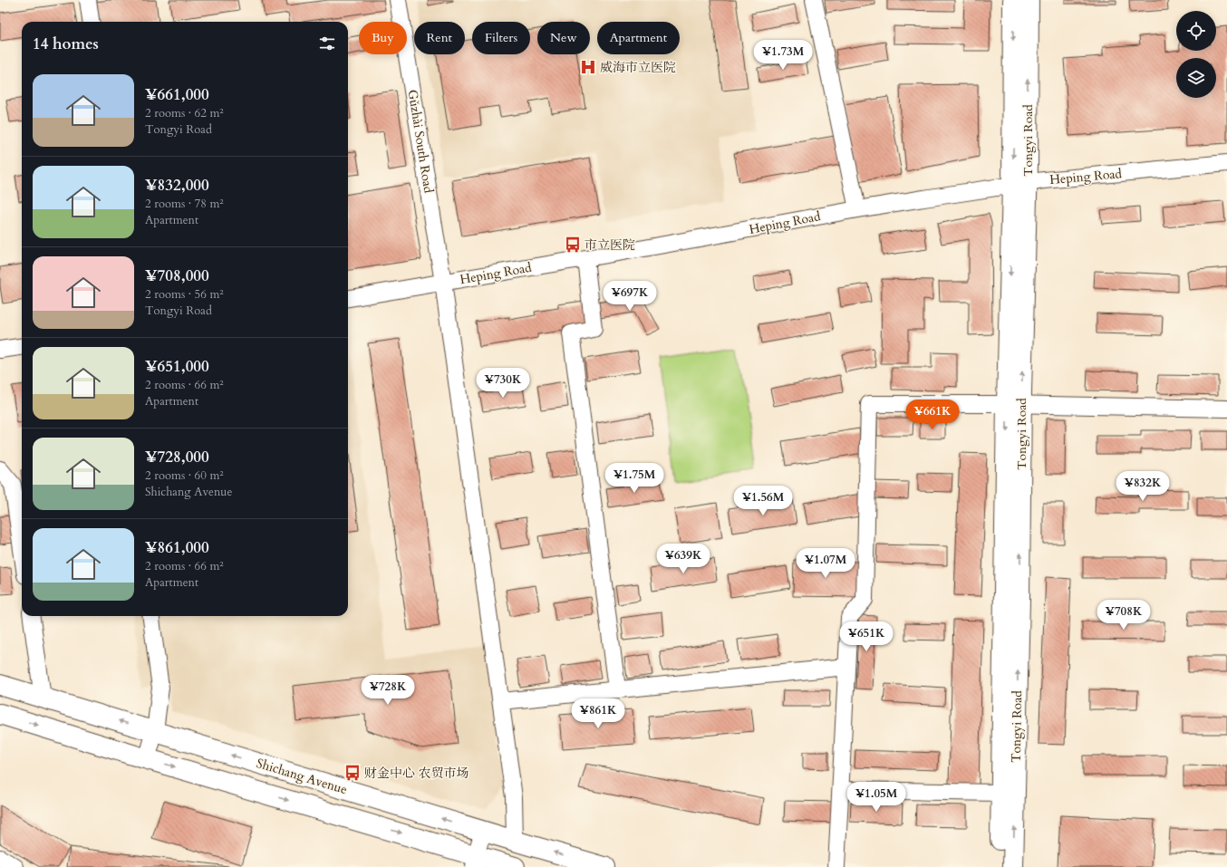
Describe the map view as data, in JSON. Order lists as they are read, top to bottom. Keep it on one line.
{"streets":{"main road":["Tongyi Road","Shichang Avenue"],"street":["Gǔzhài South Road","Heping Road"]},"crossings":[["Tongyi Road","Heping Road"],["Gǔzhài South Road","Heping Road"],["Gǔzhài South Road","Shichang Avenue"]],"places":{"hospital":["威海市立医院"],"bus stop":["市立医院","财金中心 农贸市场"]},"page":{"chip":["Buy","Rent","Filters","New","Apartment"],"heading":"14 homes","price":["¥1.73M","¥697K","¥730K","¥661K","¥1.75M","¥832K","¥1.56M","¥639K","¥1.07M","¥708K","¥651K","¥728K","¥861K","¥1.05M"],"list":[{"name":"¥661,000","note":"2 rooms · 62 m² · Tongyi Road"},{"name":"¥832,000","note":"2 rooms · 78 m² · Apartment"},{"name":"¥708,000","note":"2 rooms · 56 m² · Tongyi Road"},{"name":"¥651,000","note":"2 rooms · 66 m² · Apartment"},{"name":"¥728,000","note":"2 rooms · 60 m² · Shichang Avenue"},{"name":"¥861,000","note":"2 rooms · 66 m² · Apartment"}]}}
